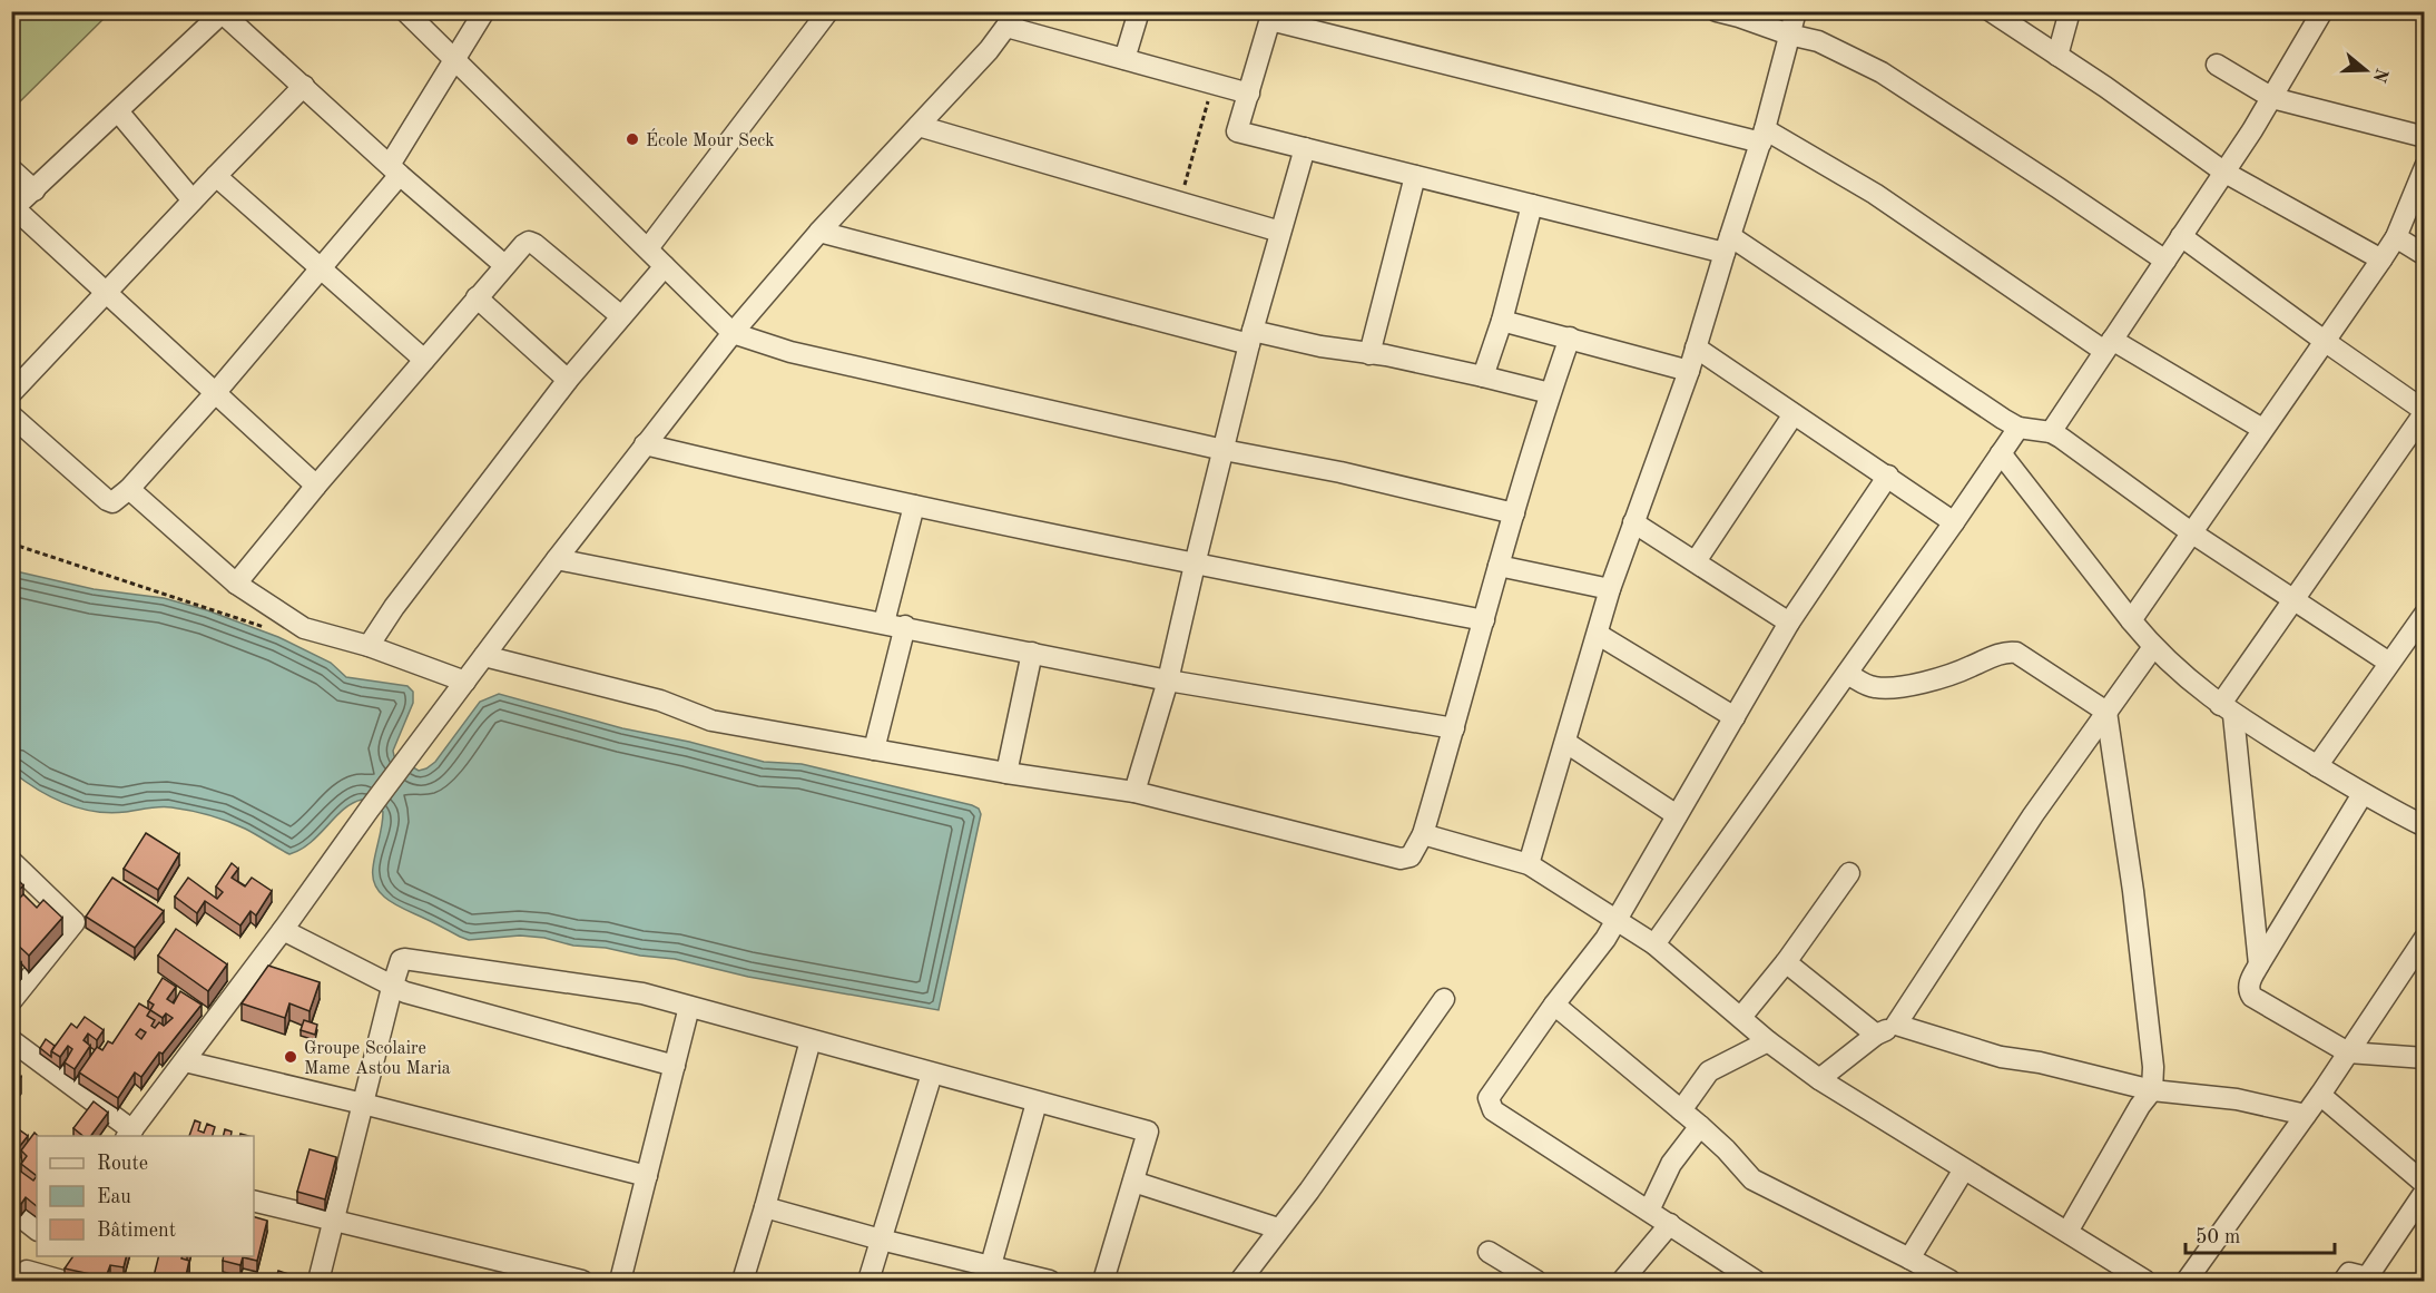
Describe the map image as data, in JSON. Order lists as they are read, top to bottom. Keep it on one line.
{"places":["École Mour Seck","Groupe Scolaire Mame Astou Maria"],"legend":["Route","Eau","Bâtiment"],"scale_bar":"50 m","north":"right"}
